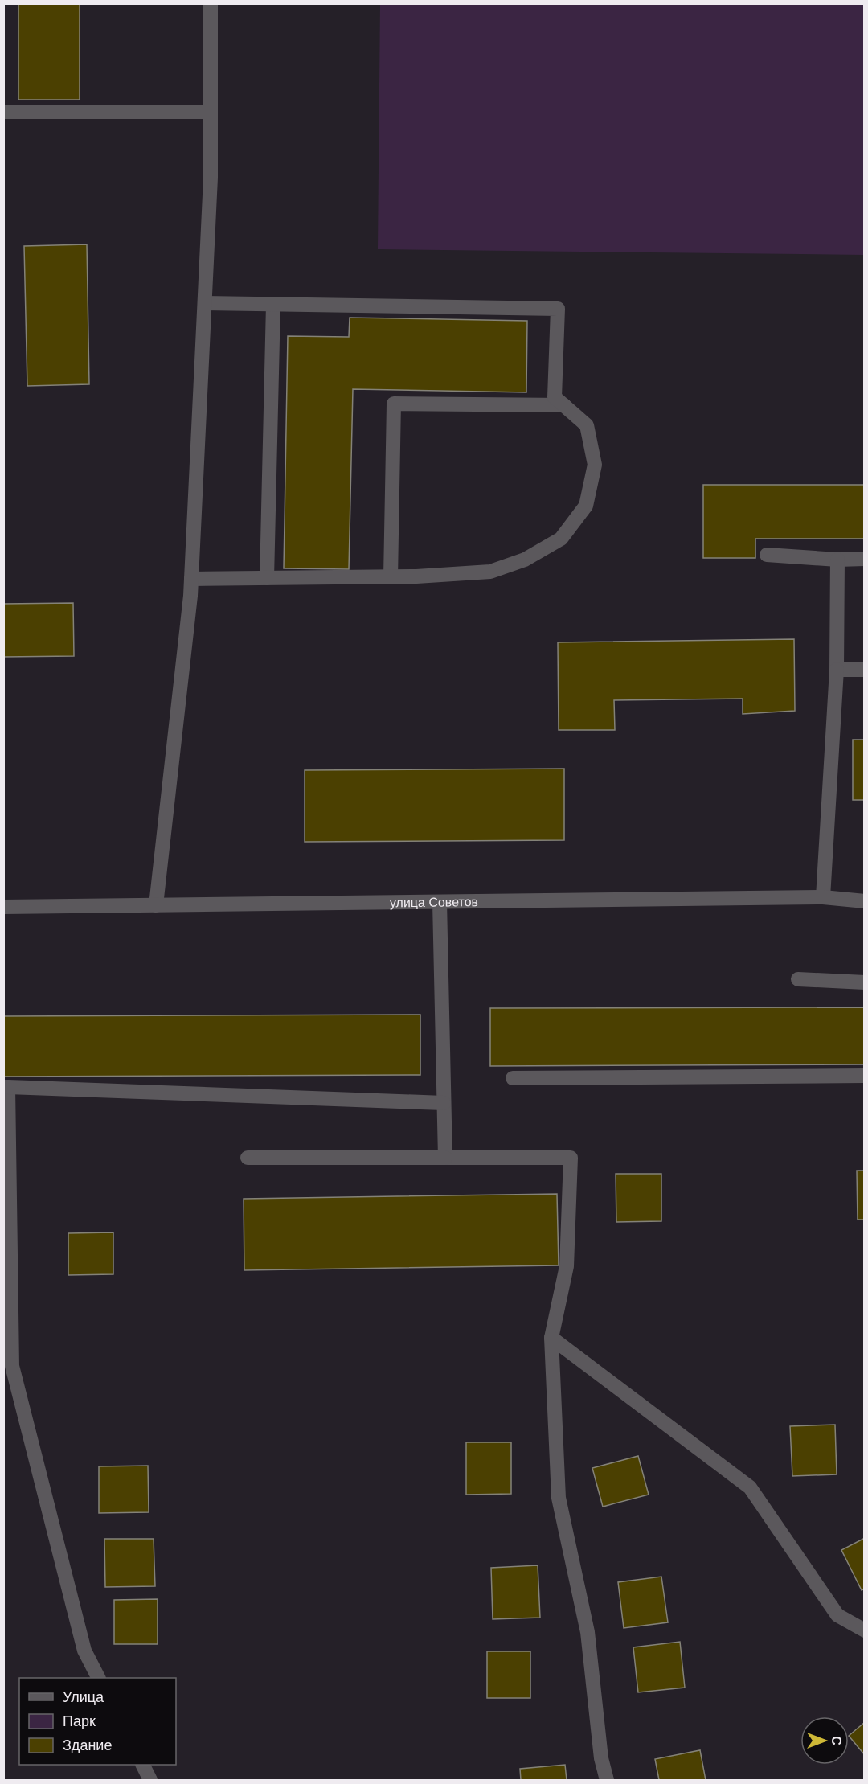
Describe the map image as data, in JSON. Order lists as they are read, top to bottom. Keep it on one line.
{"streets":{"street":["улица Советов"]},"legend":["Улица","Парк","Здание"],"north":"right"}
